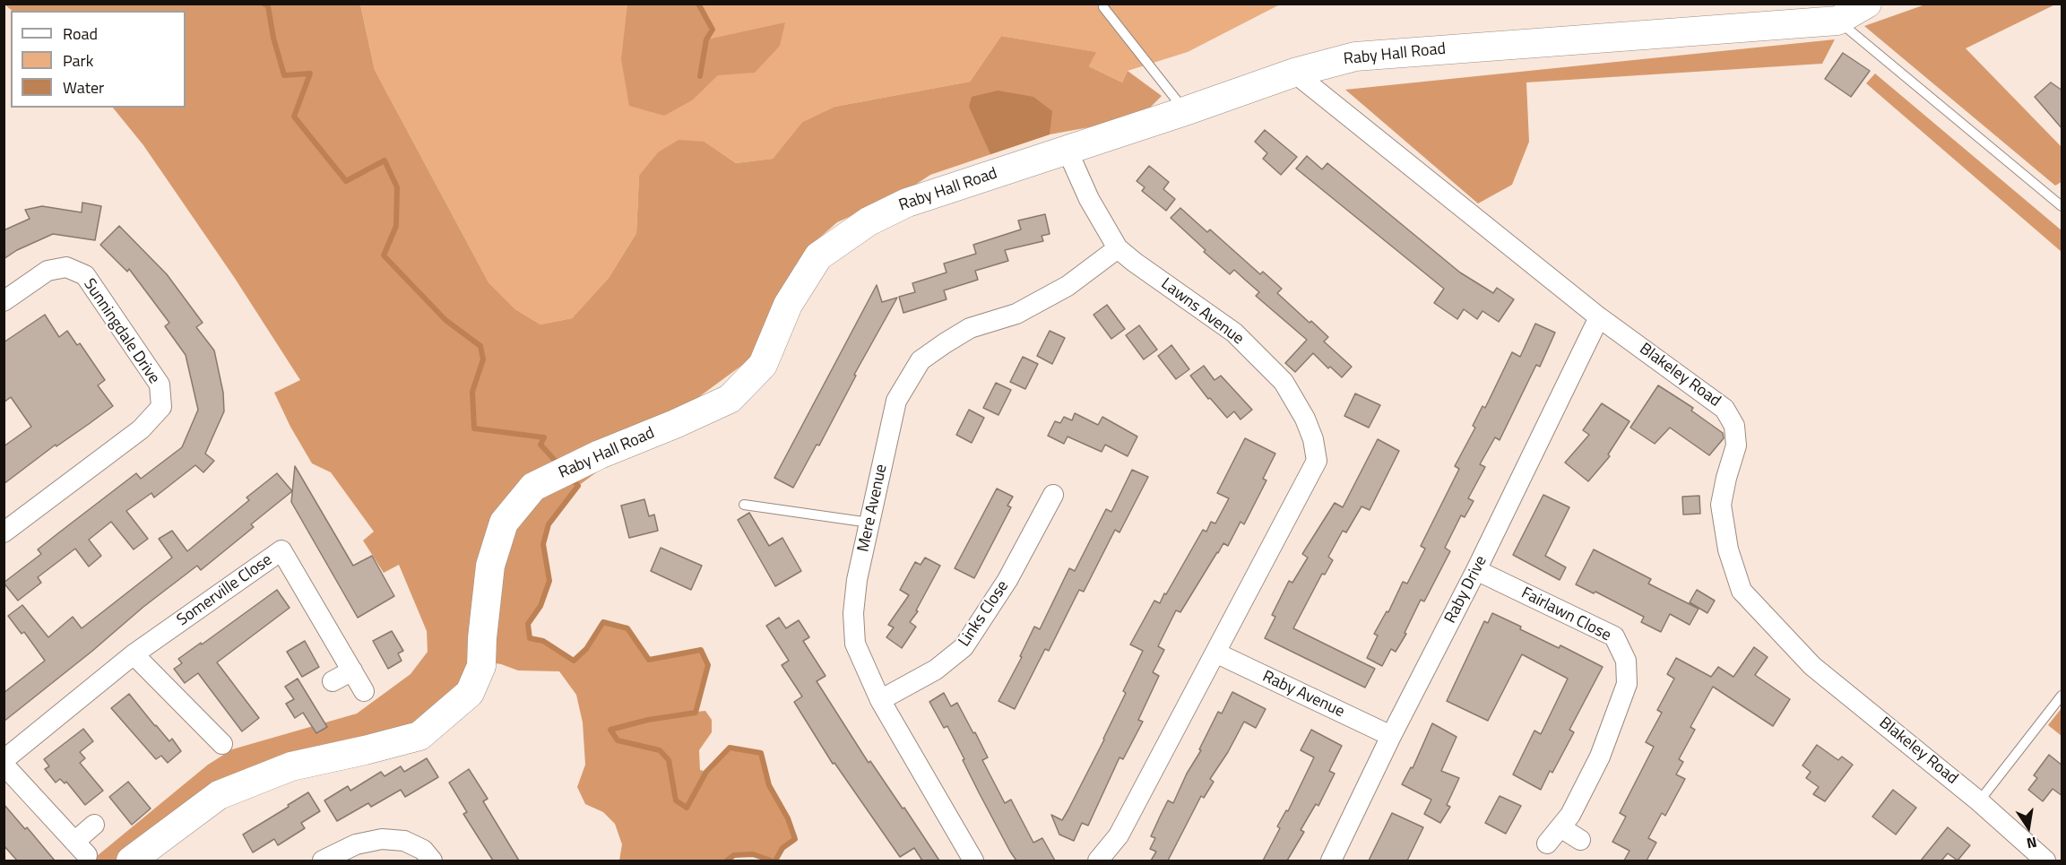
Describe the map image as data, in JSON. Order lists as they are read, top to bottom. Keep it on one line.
{"streets":{"street":["Raby Hall Road","Lawns Avenue","Sunningdale Drive","Blakeley Road","Mere Avenue","Raby Drive","Somerville Close","Links Close","Fairlawn Close","Raby Avenue"]},"crossings":[["Raby Hall Road","Lawns Avenue"],["Raby Hall Road","Blakeley Road"],["Lawns Avenue","Mere Avenue"],["Lawns Avenue","Raby Avenue"],["Blakeley Road","Raby Drive"],["Mere Avenue","Links Close"],["Raby Drive","Fairlawn Close"],["Raby Drive","Raby Avenue"]],"legend":["Road","Park","Water"],"north":"bottom"}
